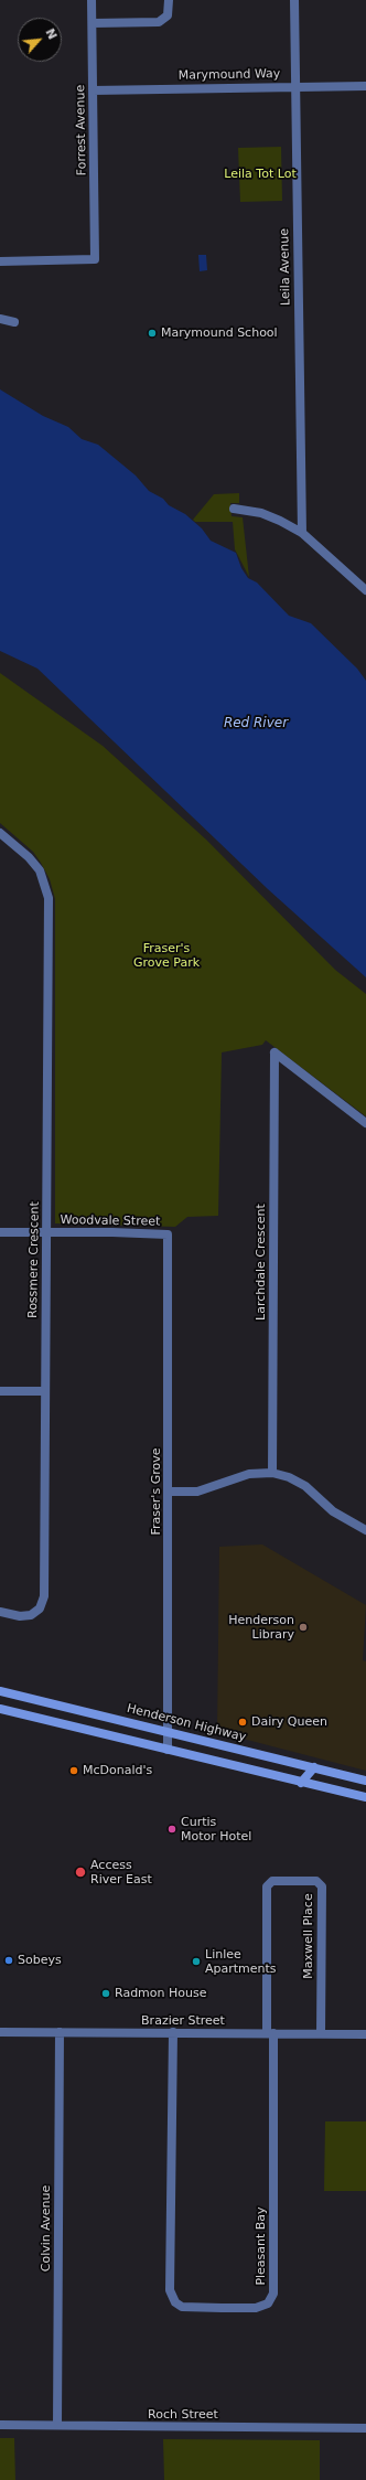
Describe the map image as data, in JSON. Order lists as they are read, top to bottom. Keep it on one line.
{"streets":{"main road":["Henderson Highway"],"street":["Marymound Way","Forrest Avenue","Leila Avenue","Woodvale Street","Rossmere Crescent","Larchdale Crescent","Fraser's Grove","Maxwell Place","Brazier Street","Colvin Avenue","Pleasant Bay","Roch Street"]},"crossings":[["Marymound Way","Forrest Avenue"],["Marymound Way","Leila Avenue"],["Woodvale Street","Rossmere Crescent"],["Woodvale Street","Fraser's Grove"],["Fraser's Grove","Henderson Highway"],["Maxwell Place","Brazier Street"],["Maxwell Place","Pleasant Bay"],["Brazier Street","Colvin Avenue"],["Brazier Street","Pleasant Bay"],["Colvin Avenue","Roch Street"]],"water":["Red River"],"parks":["Leila Tot Lot","Fraser's Grove Park"],"places":["Marymound School","Henderson Library","Dairy Queen","McDonald's","Curtis Motor Hotel","Access River East","Sobeys","Linlee Apartments","Radmon House"],"north":"top right"}
